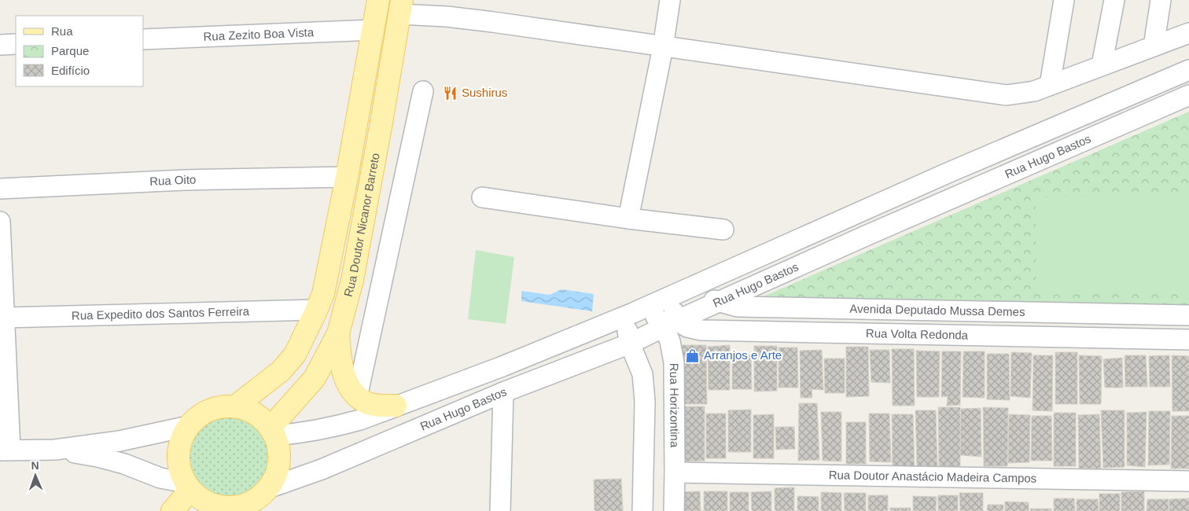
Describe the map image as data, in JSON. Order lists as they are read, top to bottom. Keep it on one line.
{"streets":{"main road":["Rua Doutor Nicanor Barreto"],"street":["Rua Zezito Boa Vista","Rua Hugo Bastos","Rua Oito","Avenida Deputado Mussa Demes","Rua Expedito dos Santos Ferreira","Rua Volta Redonda","Rua Horizontina","Rua Doutor Anastácio Madeira Campos"]},"crossings":[["Rua Zezito Boa Vista","Rua Doutor Nicanor Barreto"],["Rua Hugo Bastos","Rua Doutor Nicanor Barreto"],["Rua Hugo Bastos","Avenida Deputado Mussa Demes"],["Rua Hugo Bastos","Rua Volta Redonda"],["Rua Hugo Bastos","Rua Horizontina"],["Rua Oito","Rua Doutor Nicanor Barreto"],["Rua Doutor Nicanor Barreto","Rua Expedito dos Santos Ferreira"],["Rua Volta Redonda","Rua Horizontina"],["Rua Horizontina","Rua Doutor Anastácio Madeira Campos"]],"places":{"restaurant":["Sushirus"],"shop":["Arranjos e Arte"]},"legend":["Rua","Parque","Edifício"],"north":"top"}
